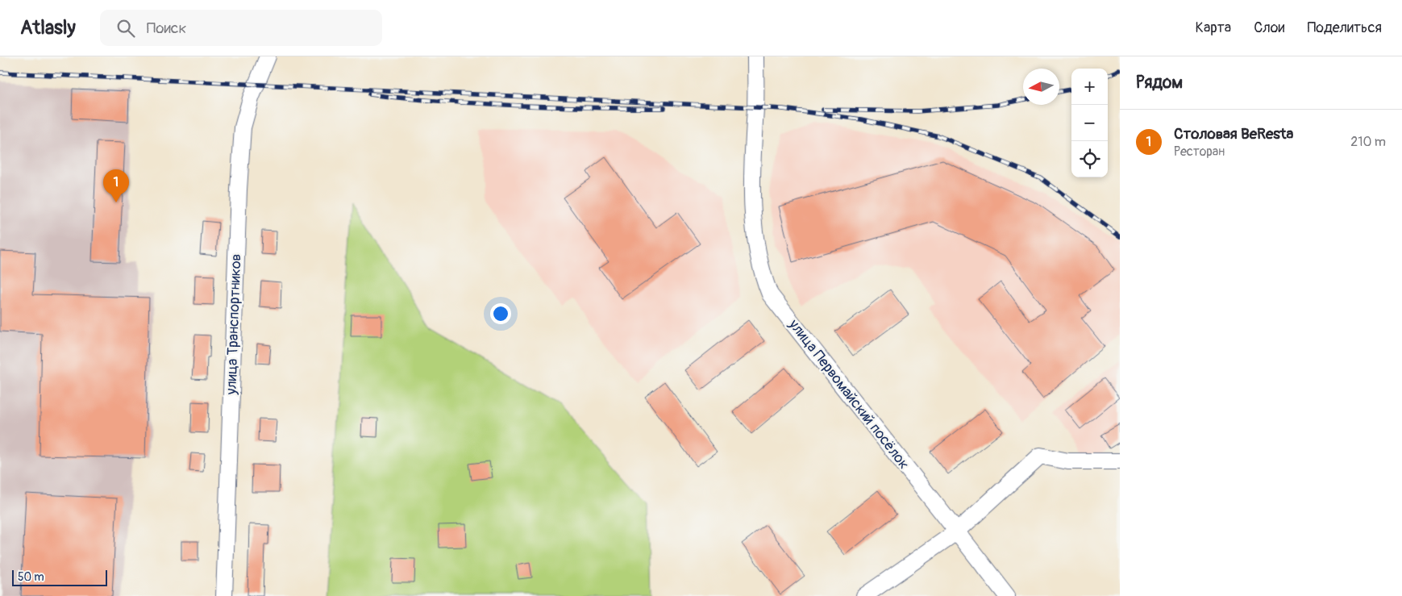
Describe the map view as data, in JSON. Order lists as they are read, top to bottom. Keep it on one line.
{"streets":{"street":["улица Транспортников","улица Первомайский посёлок"]},"scale_bar":"50 m","north":"left","page":{"header":"Atlasly","search":"Поиск","nav":["Карта","Слои","Поделиться"],"heading":"Рядом","map_buttons":["+","−"],"list":[{"mark":"1","name":"Столовая BeResta","note":"Ресторан","value":"210 m"}],"pins":"1","scale":"50 m"}}
